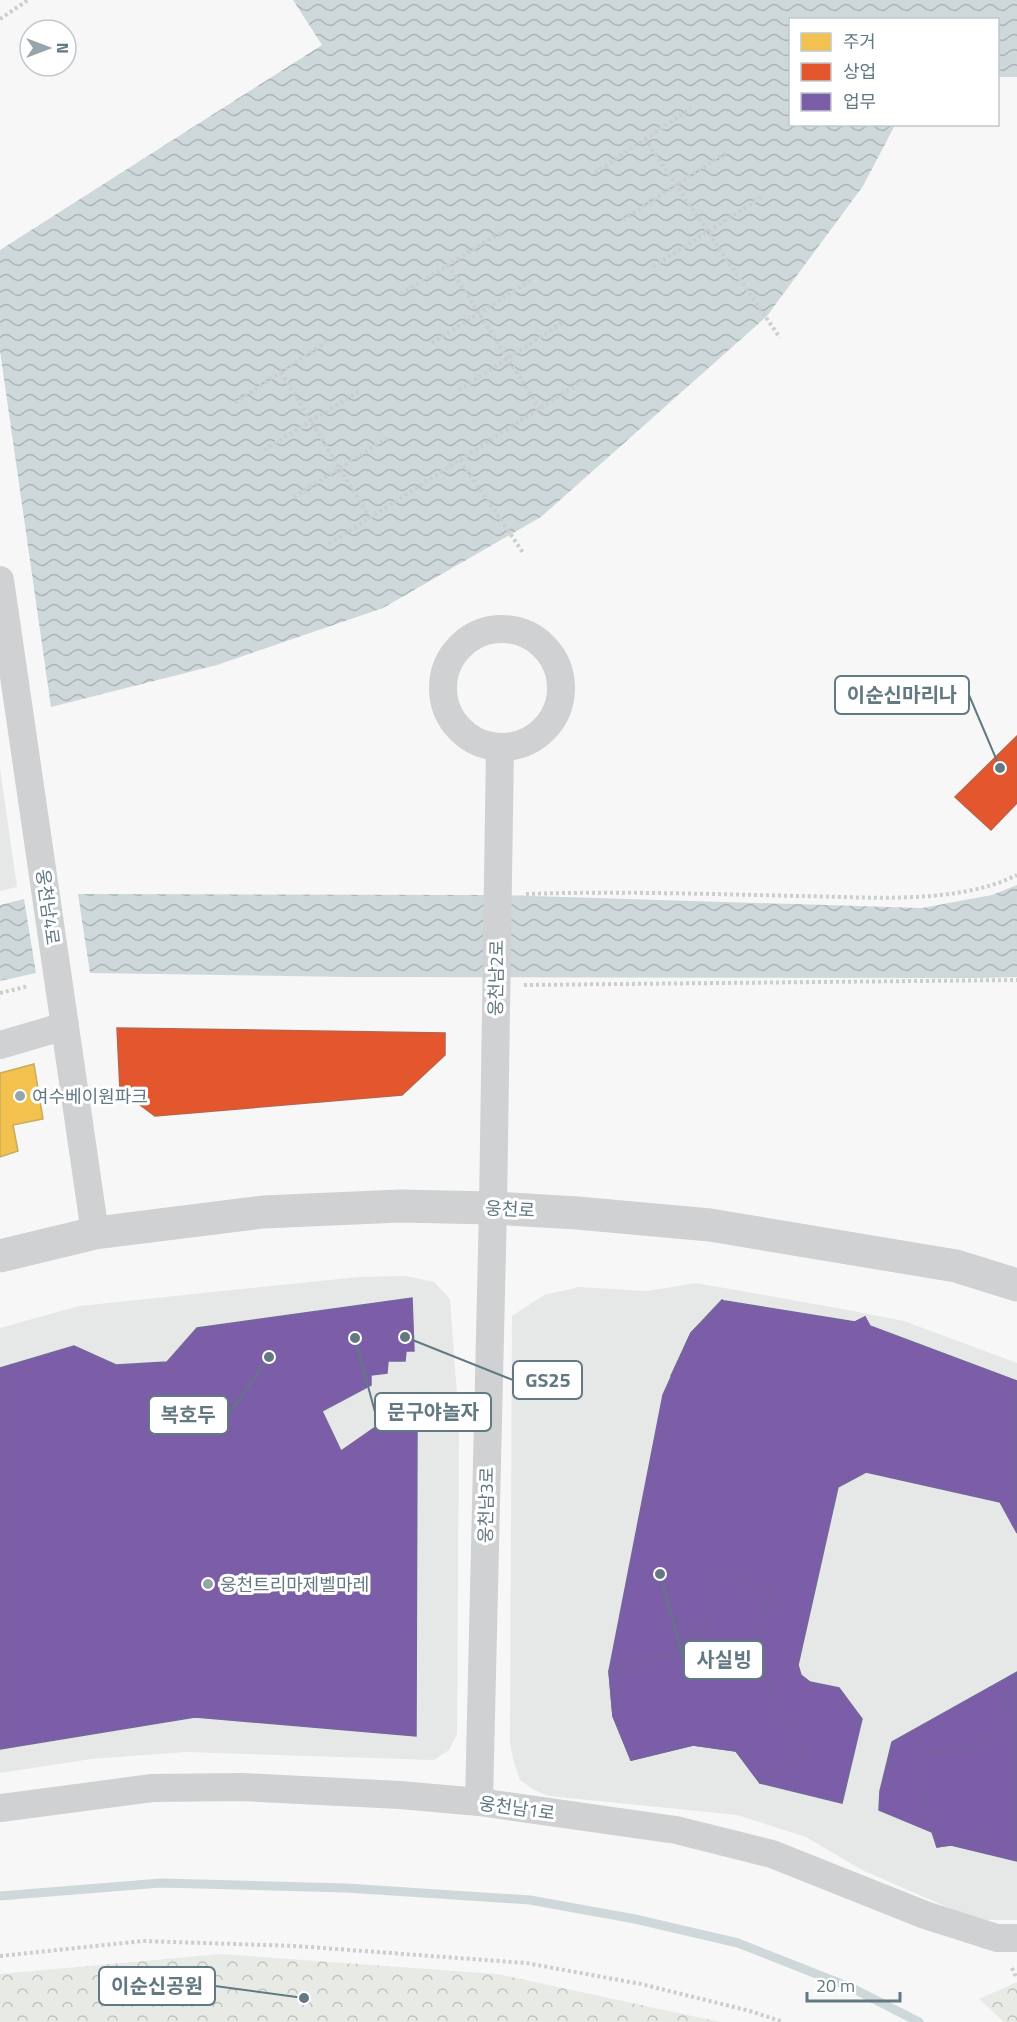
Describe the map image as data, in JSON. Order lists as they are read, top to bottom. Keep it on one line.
{"streets":{"street":["웅천남4로","웅천남2로","웅천로","웅천남3로","웅천남1로"]},"crossings":[["웅천남4로","웅천로"],["웅천남2로","웅천로"],["웅천남2로","웅천남3로"],["웅천로","웅천남3로"],["웅천남3로","웅천남1로"]],"places":["이순신마리나","여수베이원파크","GS25","문구야놀자","복호두","사실빙","웅천트리마제벨마레","이순신공원"],"legend":["주거","상업","업무"],"scale_bar":"20 m","north":"right"}
